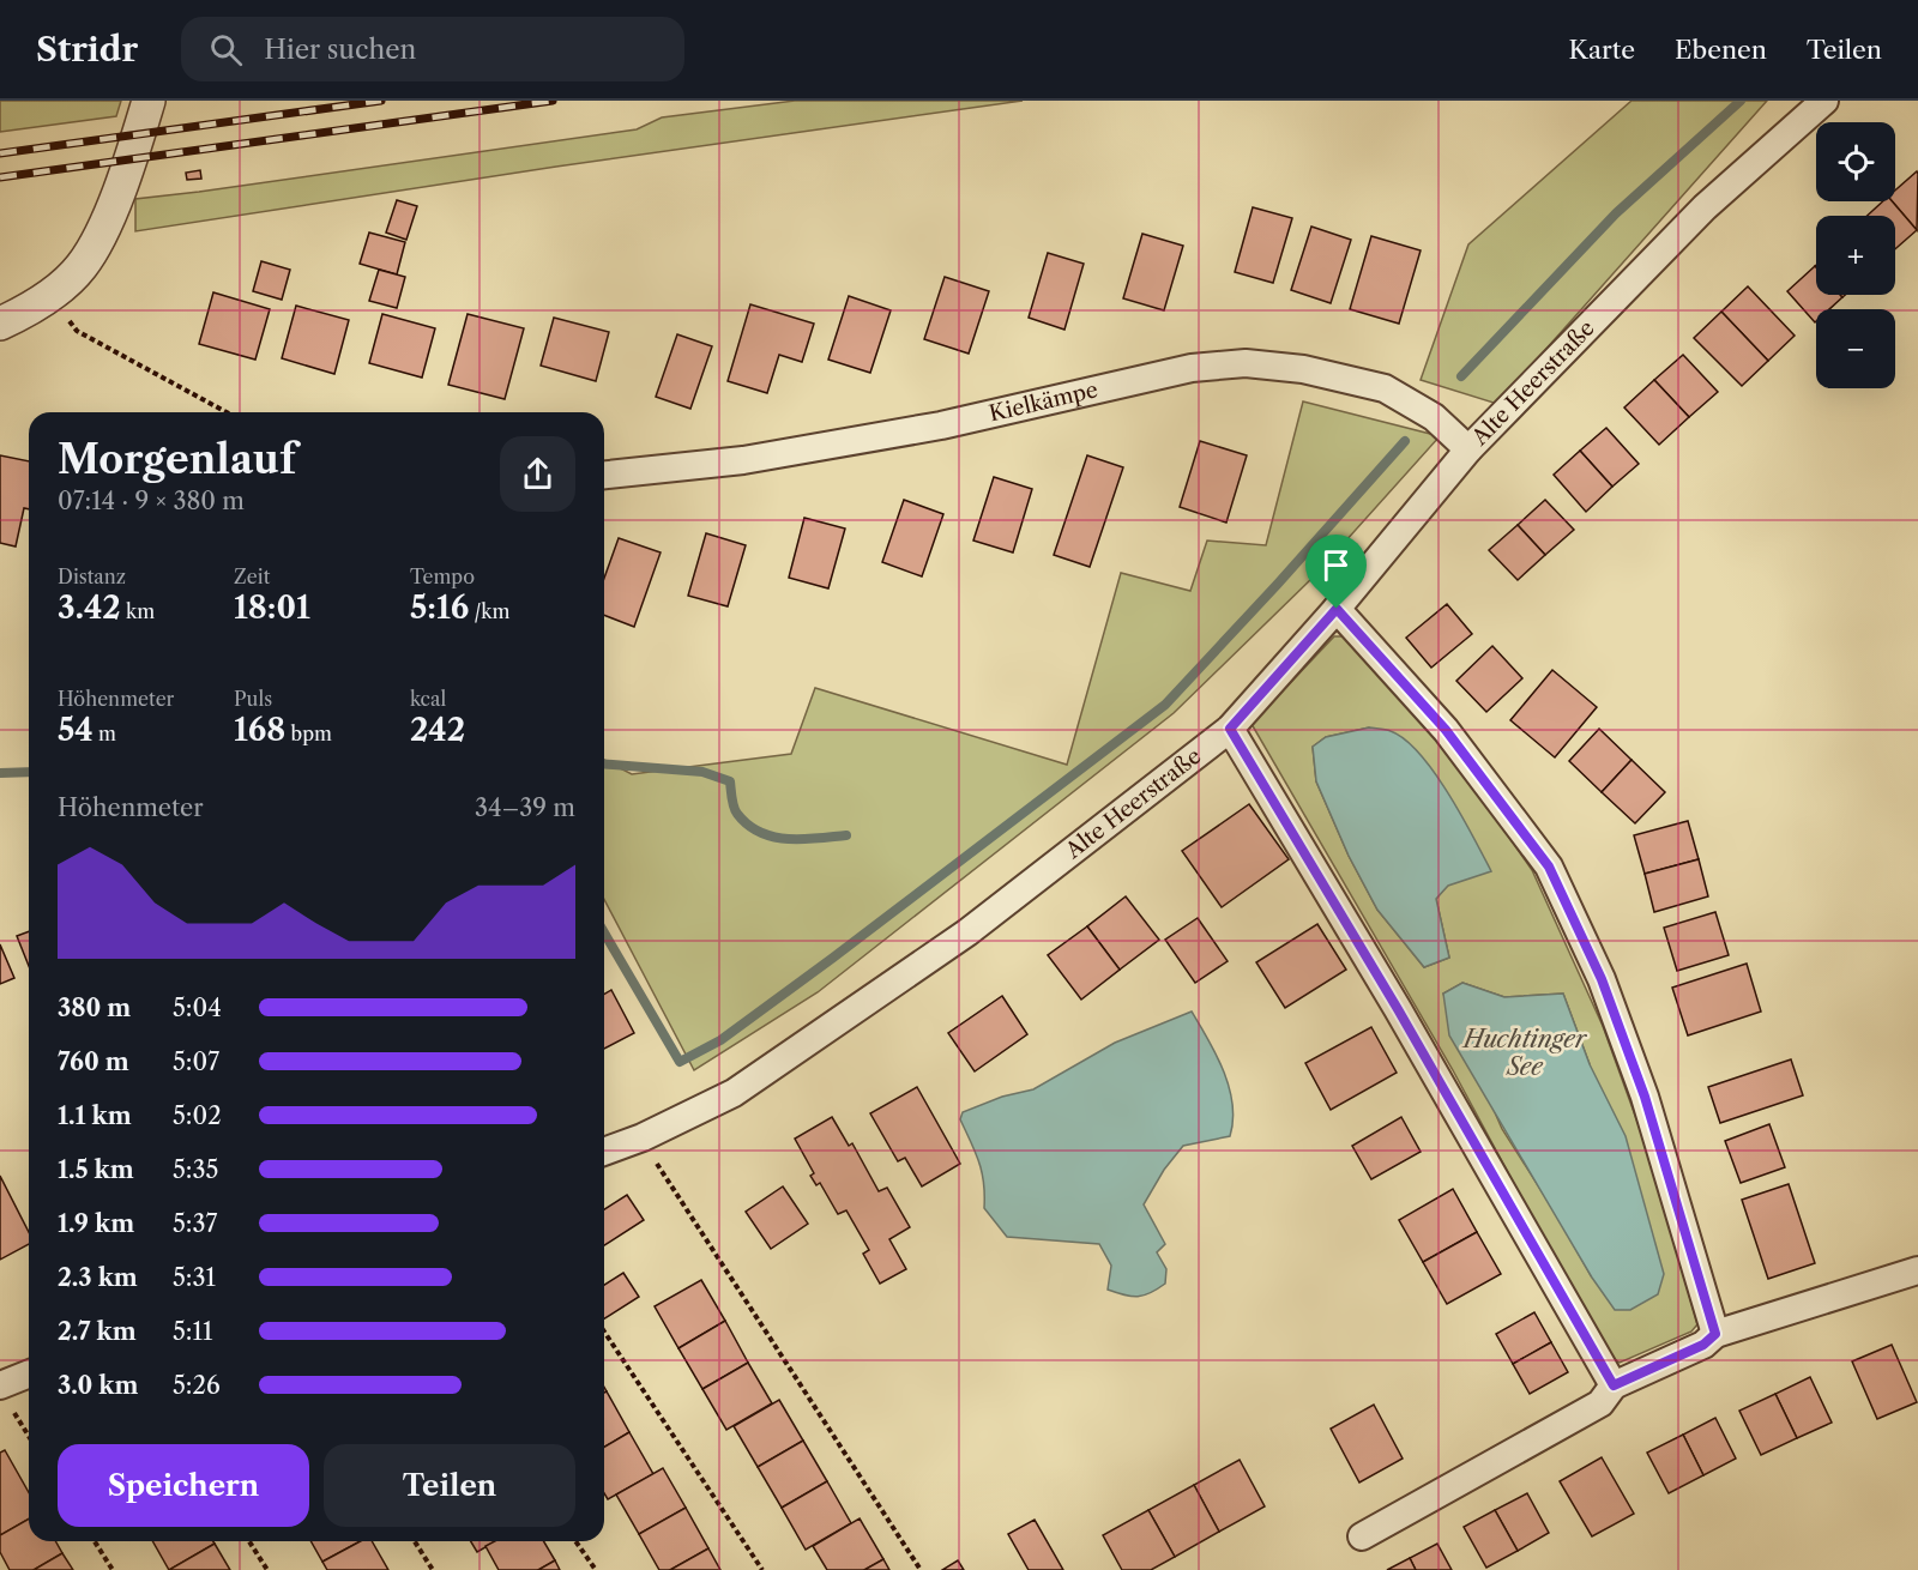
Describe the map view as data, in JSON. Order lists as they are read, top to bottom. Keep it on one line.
{"streets":{"street":["Alte Heerstraße","Kielkämpe"]},"crossings":[["Alte Heerstraße","Kielkämpe"]],"water":["Huchtinger See"],"page":{"header":"Stridr","search":"Hier suchen","nav":["Karte","Ebenen","Teilen"],"map_buttons":["+","−"],"heading":["Morgenlauf","07:14 · 9 × 380 m"],"stats":[["Distanz","3.42 km"],["Zeit","18:01"],["Tempo","5:16 /km"],["Höhenmeter","54 m"],["Puls","168 bpm"],["kcal","242"]],"chart":["Höhenmeter","34–39 m"],"list":[{"name":"380 m","note":"5:04"},{"name":"760 m","note":"5:07"},{"name":"1.1 km","note":"5:02"},{"name":"1.5 km","note":"5:35"},{"name":"1.9 km","note":"5:37"},{"name":"2.3 km","note":"5:31"},{"name":"2.7 km","note":"5:11"},{"name":"3.0 km","note":"5:26"}],"buttons":["Speichern","Teilen"]}}
